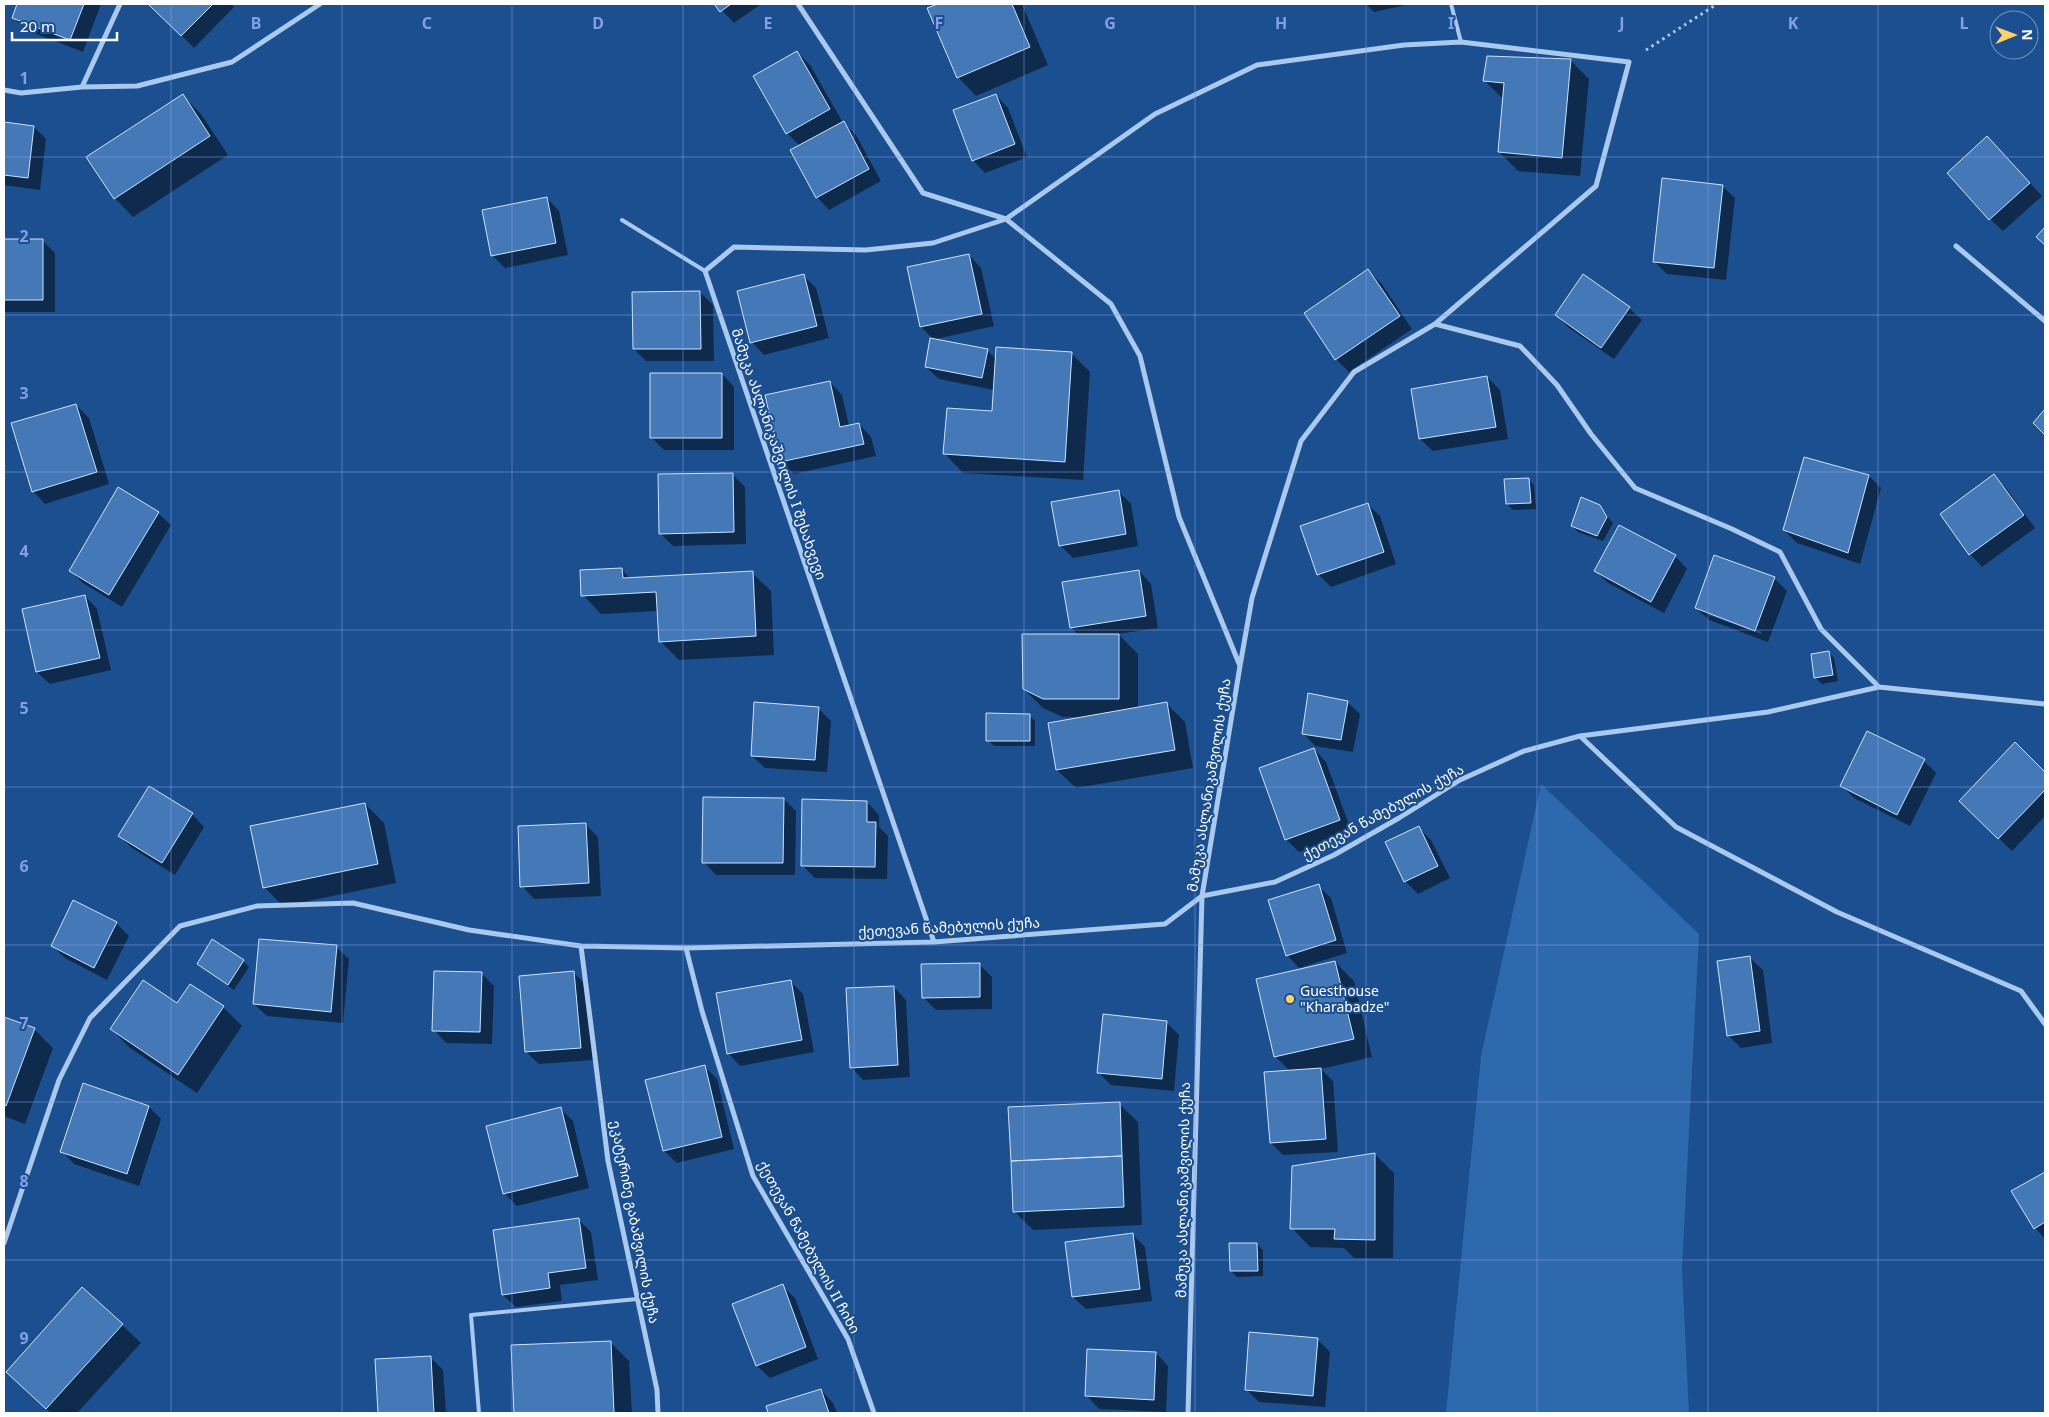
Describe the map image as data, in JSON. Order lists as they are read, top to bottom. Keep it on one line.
{"streets":{"street":["მამუკა ასლანიკაშვილის I შესახვევი","მამუკა ასლანიკაშვილის ქუჩა","ქეთევან წამებულის ქუჩა","ეკატერინე გაბაშვილის ქუჩა","ქეთევან წამებულის II ჩიხი"]},"crossings":[["მამუკა ასლანიკაშვილის I შესახვევი","ქეთევან წამებულის ქუჩა"],["მამუკა ასლანიკაშვილის ქუჩა","ქეთევან წამებულის ქუჩა"],["ქეთევან წამებულის ქუჩა","ეკატერინე გაბაშვილის ქუჩა"],["ქეთევან წამებულის ქუჩა","ქეთევან წამებულის II ჩიხი"]],"places":["Guesthouse \"Kharabadze\""],"scale_bar":"20 m","north":"right","grid":{"columns":["B","C","D","E","F","G","H","I","J","K","L"],"rows":["1","2","3","4","5","6","7","8","9"]}}
